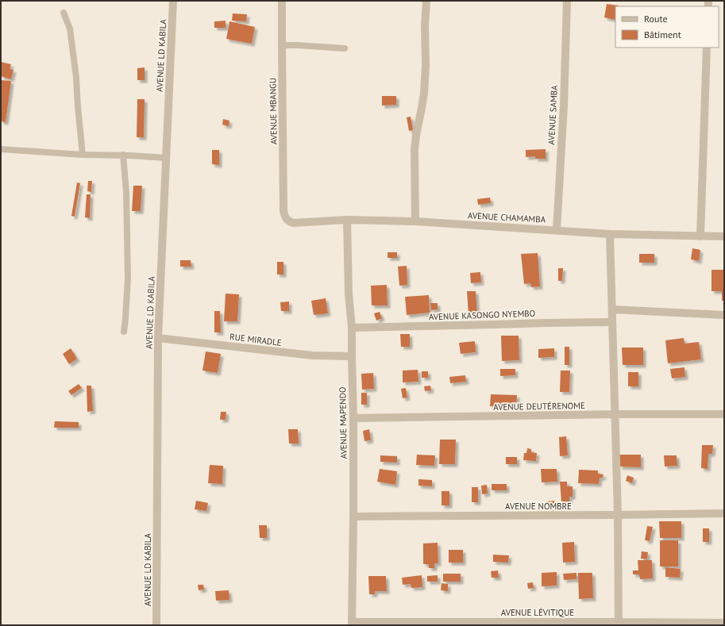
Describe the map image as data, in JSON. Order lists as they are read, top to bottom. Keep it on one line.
{"streets":{"street":["AVENUE LD KABILA","AVENUE MBANGU","AVENUE SAMBA","AVENUE CHAMAMBA","AVENUE KASONGO NYEMBO","RUE MIRADLE","AVENUE DEUTÉRENOME","AVENUE MAPENDO","AVENUE NOMBRE","AVENUE LÉVITIQUE"]},"crossings":[["AVENUE LD KABILA","RUE MIRADLE"],["AVENUE MBANGU","AVENUE CHAMAMBA"],["AVENUE SAMBA","AVENUE CHAMAMBA"],["AVENUE CHAMAMBA","AVENUE MAPENDO"],["AVENUE KASONGO NYEMBO","AVENUE MAPENDO"],["RUE MIRADLE","AVENUE MAPENDO"],["AVENUE DEUTÉRENOME","AVENUE MAPENDO"],["AVENUE MAPENDO","AVENUE NOMBRE"],["AVENUE MAPENDO","AVENUE LÉVITIQUE"]],"legend":["Route","Bâtiment"]}
